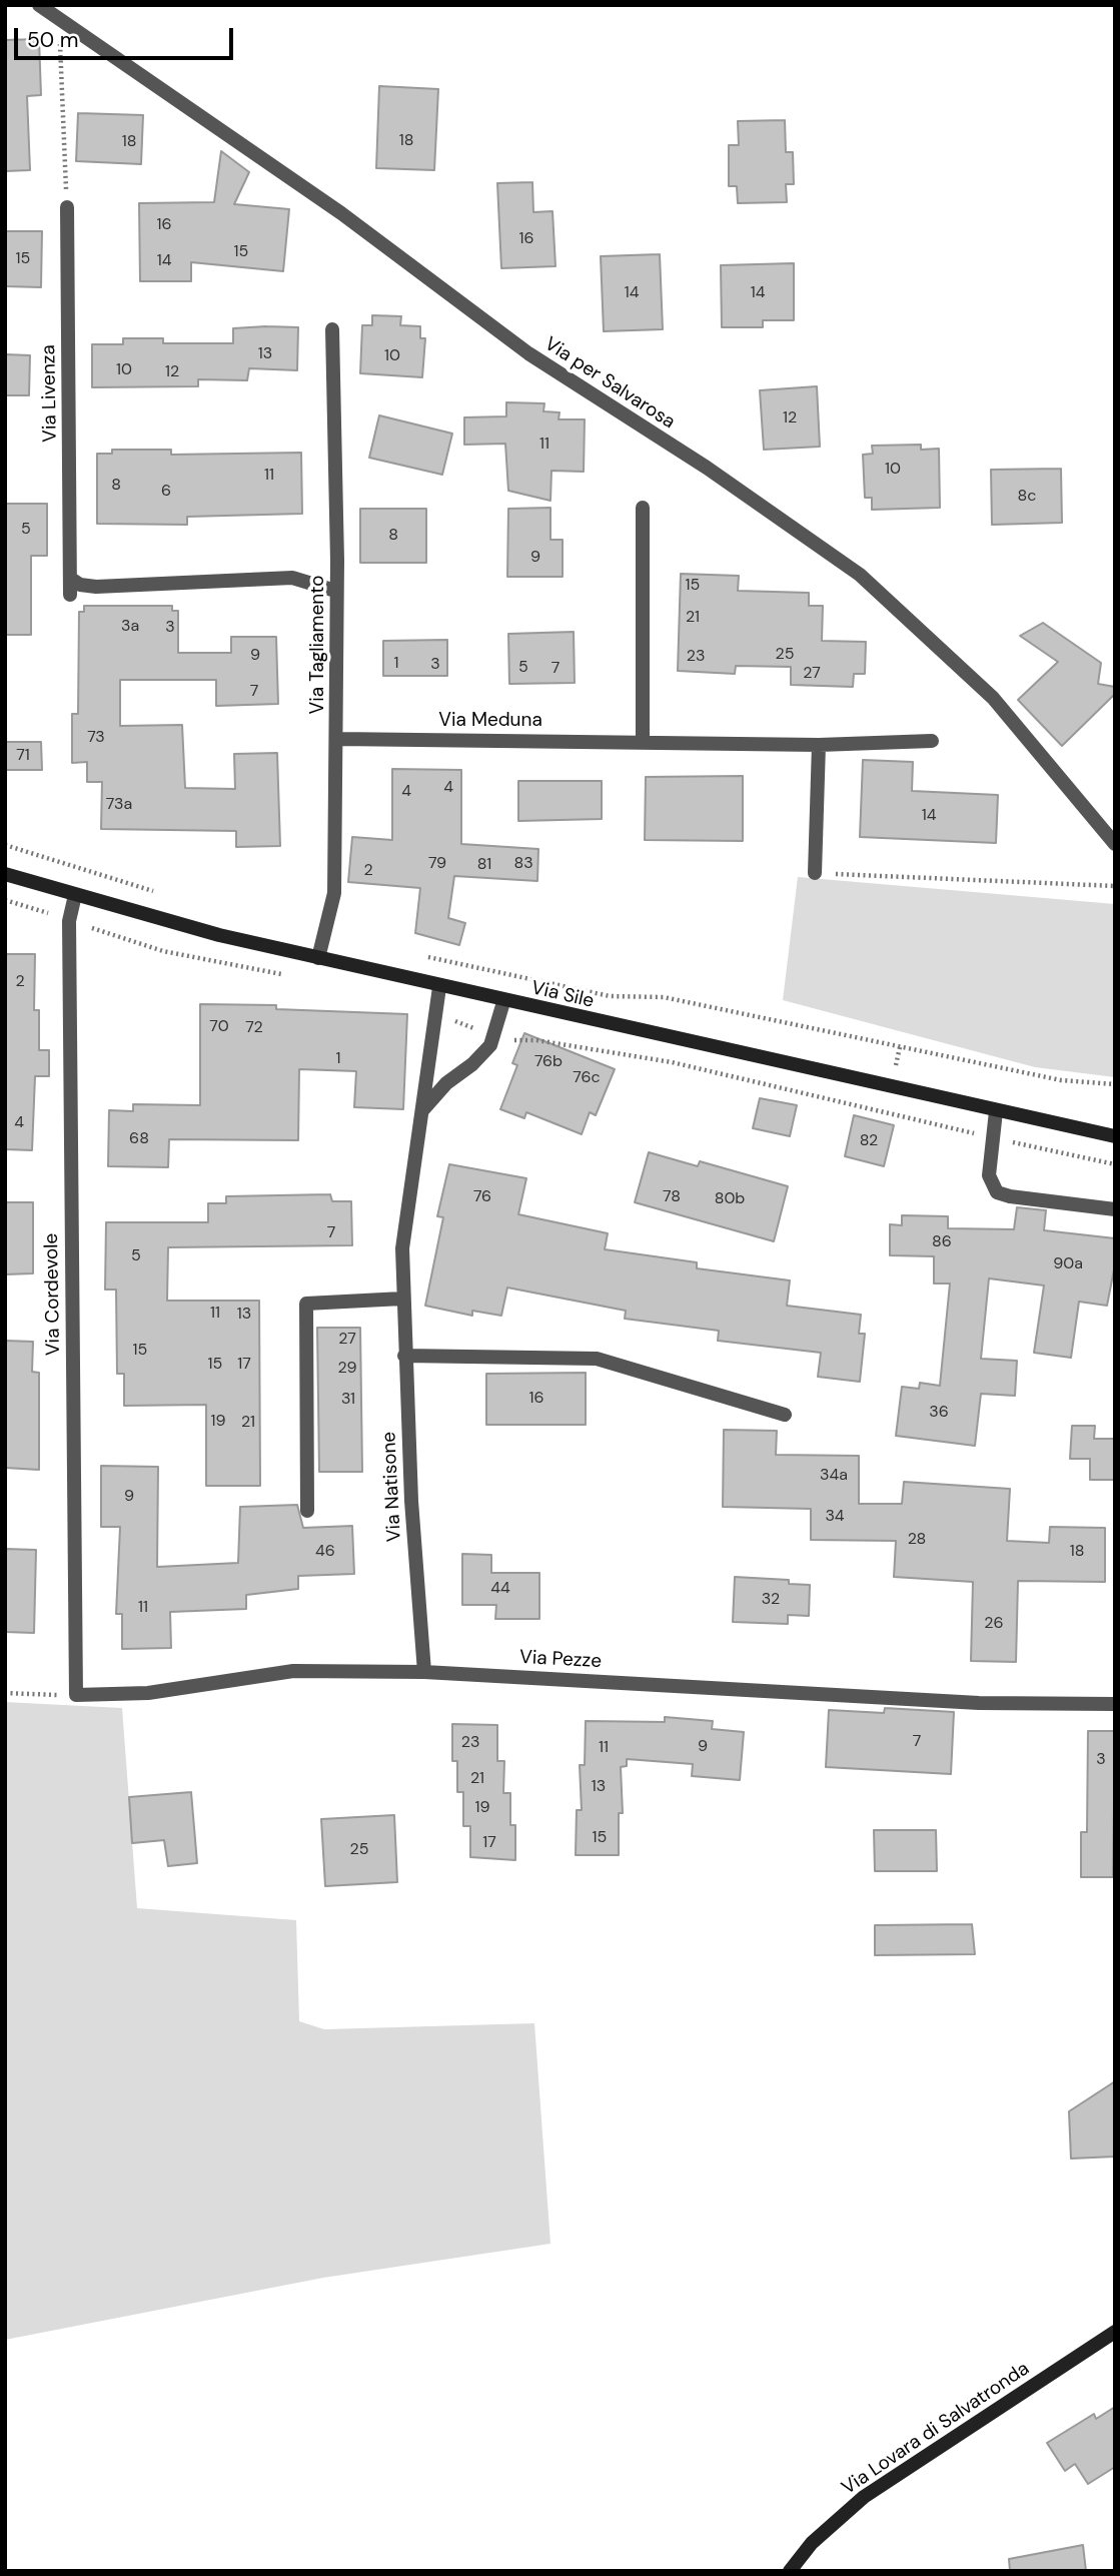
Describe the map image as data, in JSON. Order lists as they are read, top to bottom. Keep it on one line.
{"streets":{"street":["Via per Salvarosa","Via Livenza","Via Tagliamento","Via Meduna","Via Sile","Via Cordevole","Via Natisone","Via Pezze","Via Lovara di Salvatronda"]},"crossings":[["Via Tagliamento","Via Meduna"],["Via Tagliamento","Via Sile"],["Via Sile","Via Cordevole"],["Via Sile","Via Natisone"],["Via Cordevole","Via Pezze"],["Via Natisone","Via Pezze"]],"house_numbers":["18","18","16","16","15","15","14","14","14","13","10","10","12","12","11","10","11","8","6","8c","5","8","9","15","21","3a","3","25","9","23","1","3","5","7","27","7","73","71","4","4","73a","14","79","83","81","2","2","70","72","1","76b","76c","4","68","82","76","78","80b","7","86","5","90a","11","13","27","15","15","17","29","16","31","36","19","21","34a","9","34","28","46","18","44","32","11","26","7","23","9","11","3","21","13","19","15","17","25"],"scale_bar":"50 m"}
